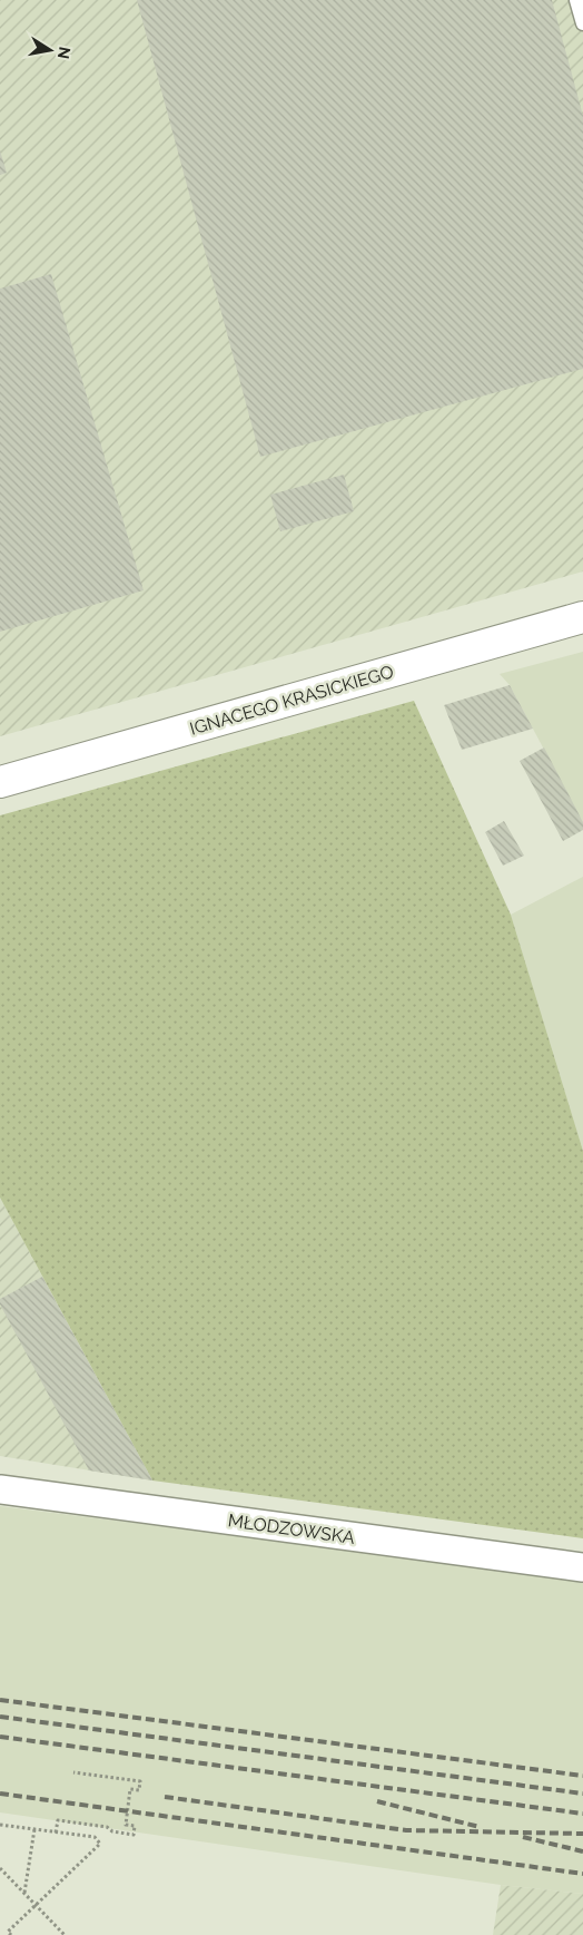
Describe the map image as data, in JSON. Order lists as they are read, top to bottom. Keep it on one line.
{"streets":{"street":["IGNACEGO KRASICKIEGO","MŁODZOWSKA"]},"north":"right"}
